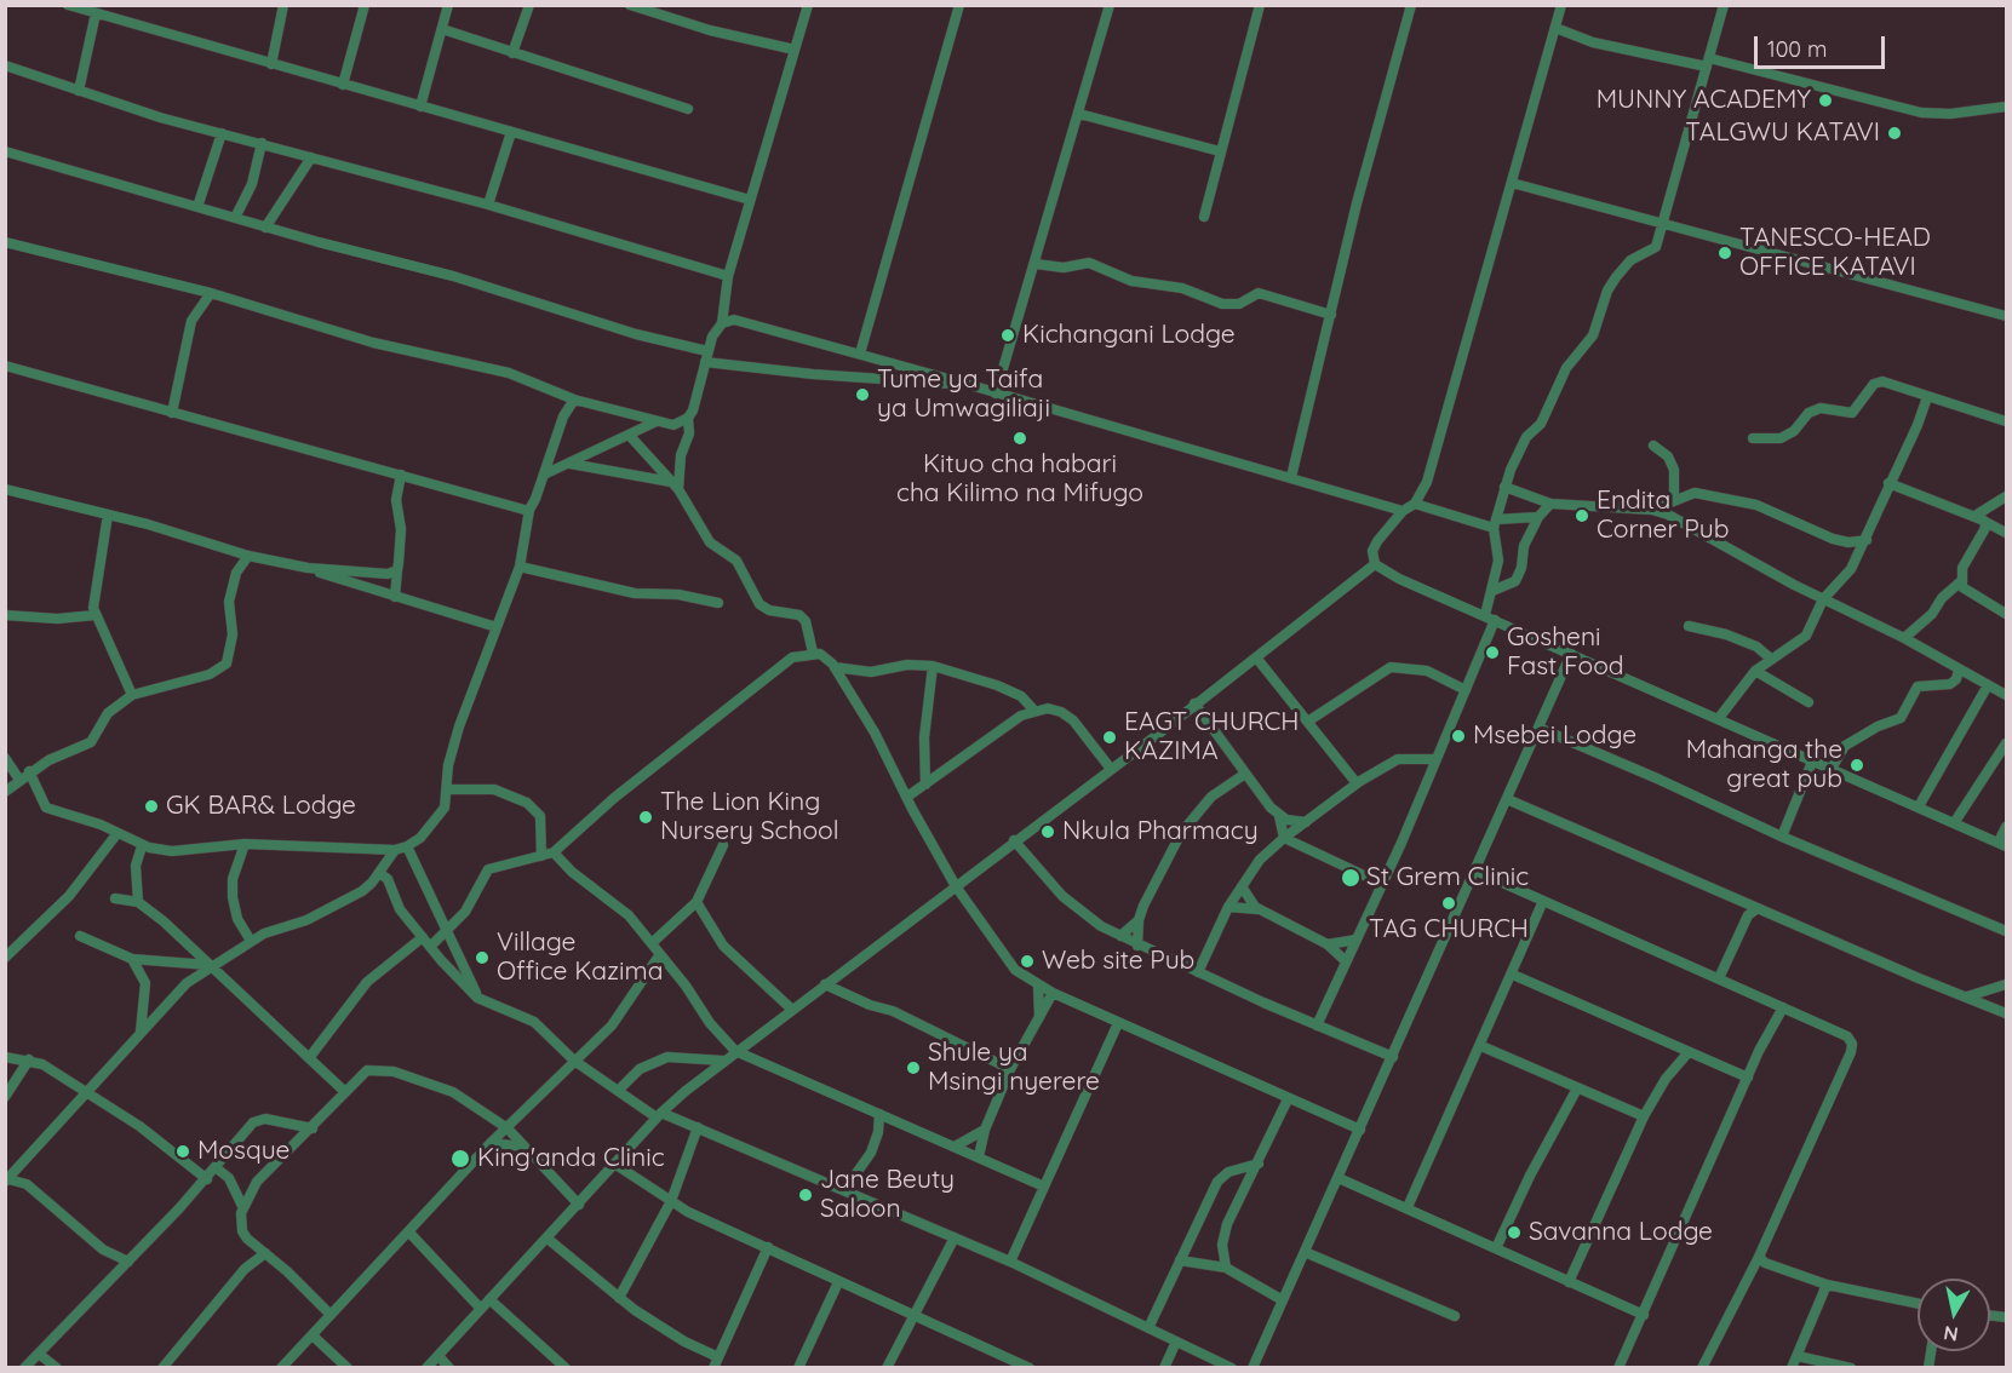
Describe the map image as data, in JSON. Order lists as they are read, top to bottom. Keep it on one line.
{"places":["MUNNY ACADEMY","TALGWU KATAVI","TANESCO-HEAD OFFICE KATAVI","Kichangani Lodge","Tume ya Taifa ya Umwagiliaji","Kituo cha habari cha Kilimo na Mifugo","Endita Corner Pub","Gosheni Fast Food","Msebei Lodge","EAGT CHURCH KAZIMA","Mahanga the great pub","GK BAR& Lodge","The Lion King Nursery School","Nkula Pharmacy","St Grem Clinic","TAG CHURCH","Village Office Kazima","Web site Pub","Shule ya Msingi nyerere","Mosque","King'anda Clinic","Jane Beuty Saloon","Savanna Lodge"],"scale_bar":"100 m","north":"bottom"}
